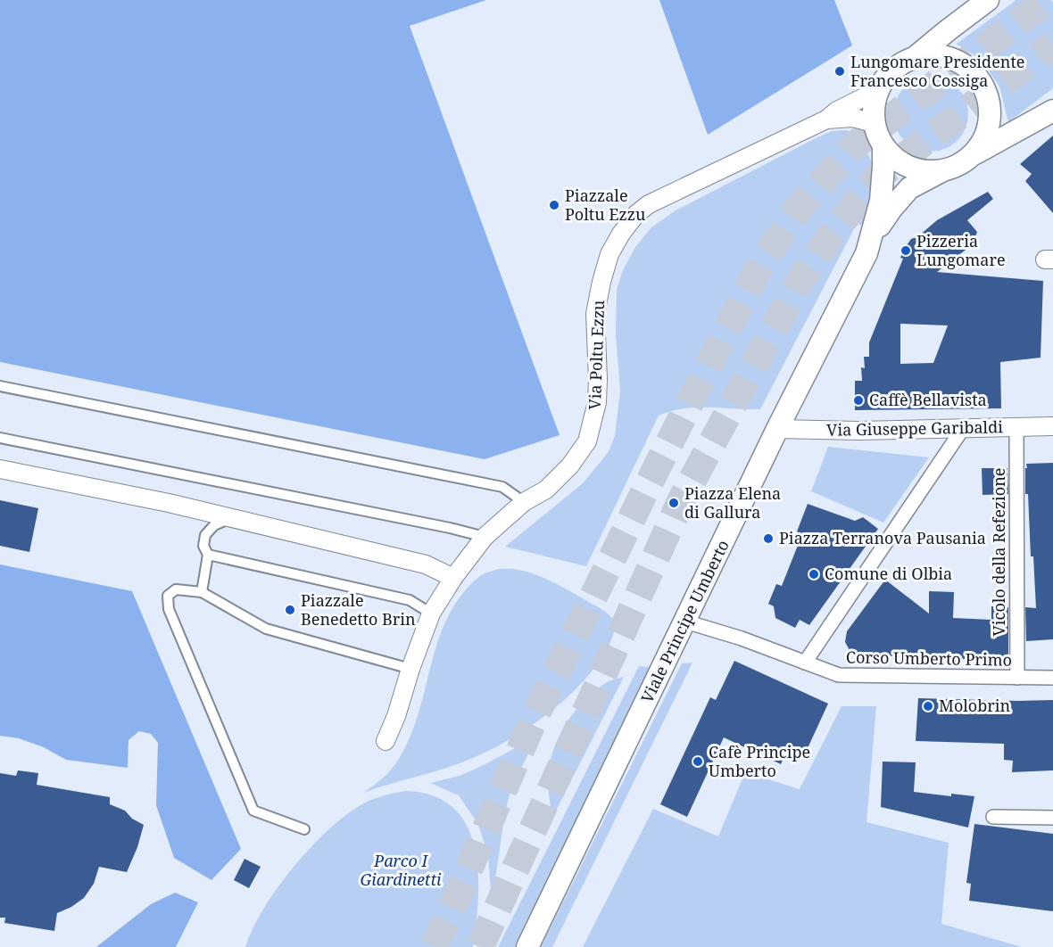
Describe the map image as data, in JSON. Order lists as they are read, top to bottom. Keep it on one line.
{"streets":{"street":["Via Poltu Ezzu","Via Giuseppe Garibaldi","Vicolo della Refezione","Viale Principe Umberto","Corso Umberto Primo"]},"crossings":[["Via Poltu Ezzu","Viale Principe Umberto"],["Via Giuseppe Garibaldi","Vicolo della Refezione"],["Via Giuseppe Garibaldi","Viale Principe Umberto"],["Vicolo della Refezione","Corso Umberto Primo"],["Viale Principe Umberto","Corso Umberto Primo"]],"parks":["Parco I Giardinetti"],"places":["Lungomare Presidente Francesco Cossiga","Piazzale Poltu Ezzu","Pizzeria Lungomare","Caffè Bellavista","Piazza Elena di Gallura","Piazza Terranova Pausania","Comune di Olbia","Piazzale Benedetto Brin","Molobrin","Cafè Principe Umberto"]}
